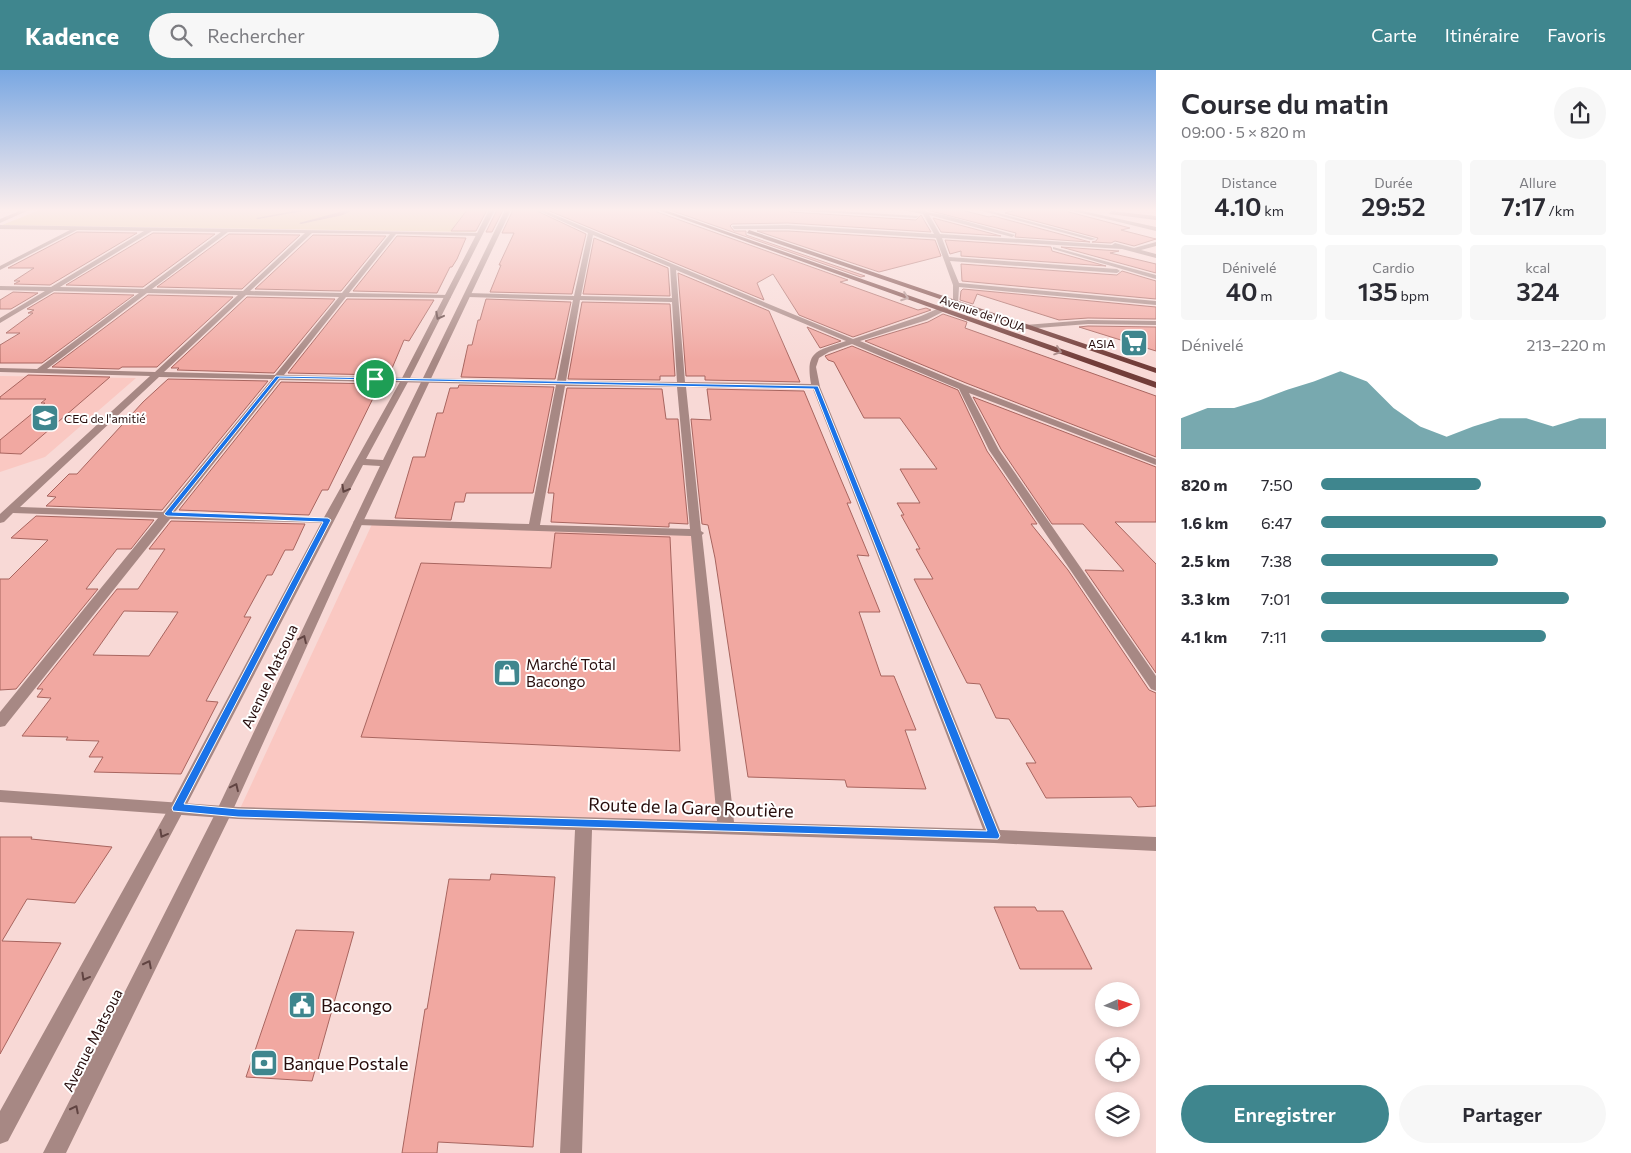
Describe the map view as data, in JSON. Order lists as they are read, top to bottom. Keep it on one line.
{"streets":{"main road":["Avenue de l'OUA"],"street":["Avenue Matsoua","Route de la Gare Routière"]},"crossings":[["Avenue Matsoua","Route de la Gare Routière"]],"places":{"supermarket":["ASIA"],"school or university":["CEG de l'amitié"],"shop":["Marché Total Bacongo"],"public building":["Bacongo"],"bank":["Banque Postale"]},"north":"right","page":{"header":"Kadence","search":"Rechercher","nav":["Carte","Itinéraire","Favoris"],"heading":["Course du matin","09:00 · 5 × 820 m"],"stats":[["Distance","4.10 km"],["Durée","29:52"],["Allure","7:17 /km"],["Dénivelé","40 m"],["Cardio","135 bpm"],["kcal","324"]],"chart":["Dénivelé","213–220 m"],"list":[{"name":"820 m","note":"7:50"},{"name":"1.6 km","note":"6:47"},{"name":"2.5 km","note":"7:38"},{"name":"3.3 km","note":"7:01"},{"name":"4.1 km","note":"7:11"}],"buttons":["Enregistrer","Partager"]}}
